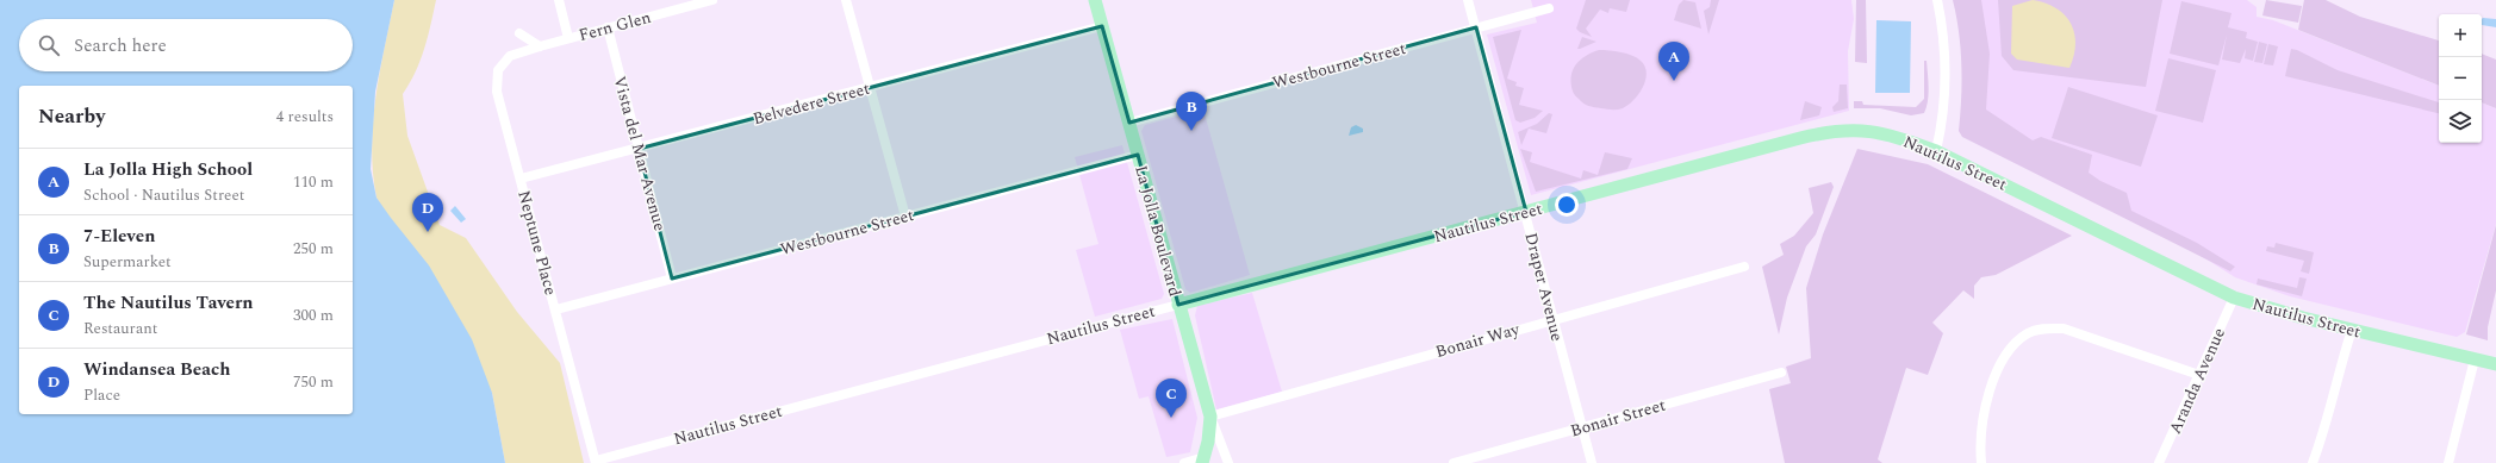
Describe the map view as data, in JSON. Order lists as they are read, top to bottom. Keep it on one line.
{"streets":{"main road":["Nautilus Street","La Jolla Boulevard"],"street":["Fern Glen","Westbourne Street","Belvedere Street","Vista del Mar Avenue","Neptune Place","Draper Avenue","Bonair Way","Aranda Avenue","Bonair Street"]},"crossings":[["Fern Glen","Vista del Mar Avenue"],["Fern Glen","Neptune Place"],["Westbourne Street","Vista del Mar Avenue"],["Westbourne Street","La Jolla Boulevard"],["Westbourne Street","Neptune Place"],["Westbourne Street","Draper Avenue"],["Belvedere Street","Vista del Mar Avenue"],["Belvedere Street","La Jolla Boulevard"],["Belvedere Street","Neptune Place"],["Nautilus Street","La Jolla Boulevard"],["Nautilus Street","Neptune Place"],["Nautilus Street","Draper Avenue"],["Nautilus Street","Aranda Avenue"],["La Jolla Boulevard","Bonair Way"],["Draper Avenue","Bonair Way"],["Draper Avenue","Bonair Street"]],"page":{"map_buttons":["+","−"],"search":"Search here","pins":["A","B","D","C"],"heading":["Nearby","4 results"],"list":[{"mark":"A","name":"La Jolla High School","note":"School · Nautilus Street","value":"110 m"},{"mark":"B","name":"7-Eleven","note":"Supermarket","value":"250 m"},{"mark":"C","name":"The Nautilus Tavern","note":"Restaurant","value":"300 m"},{"mark":"D","name":"Windansea Beach","note":"Place","value":"750 m"}]}}
